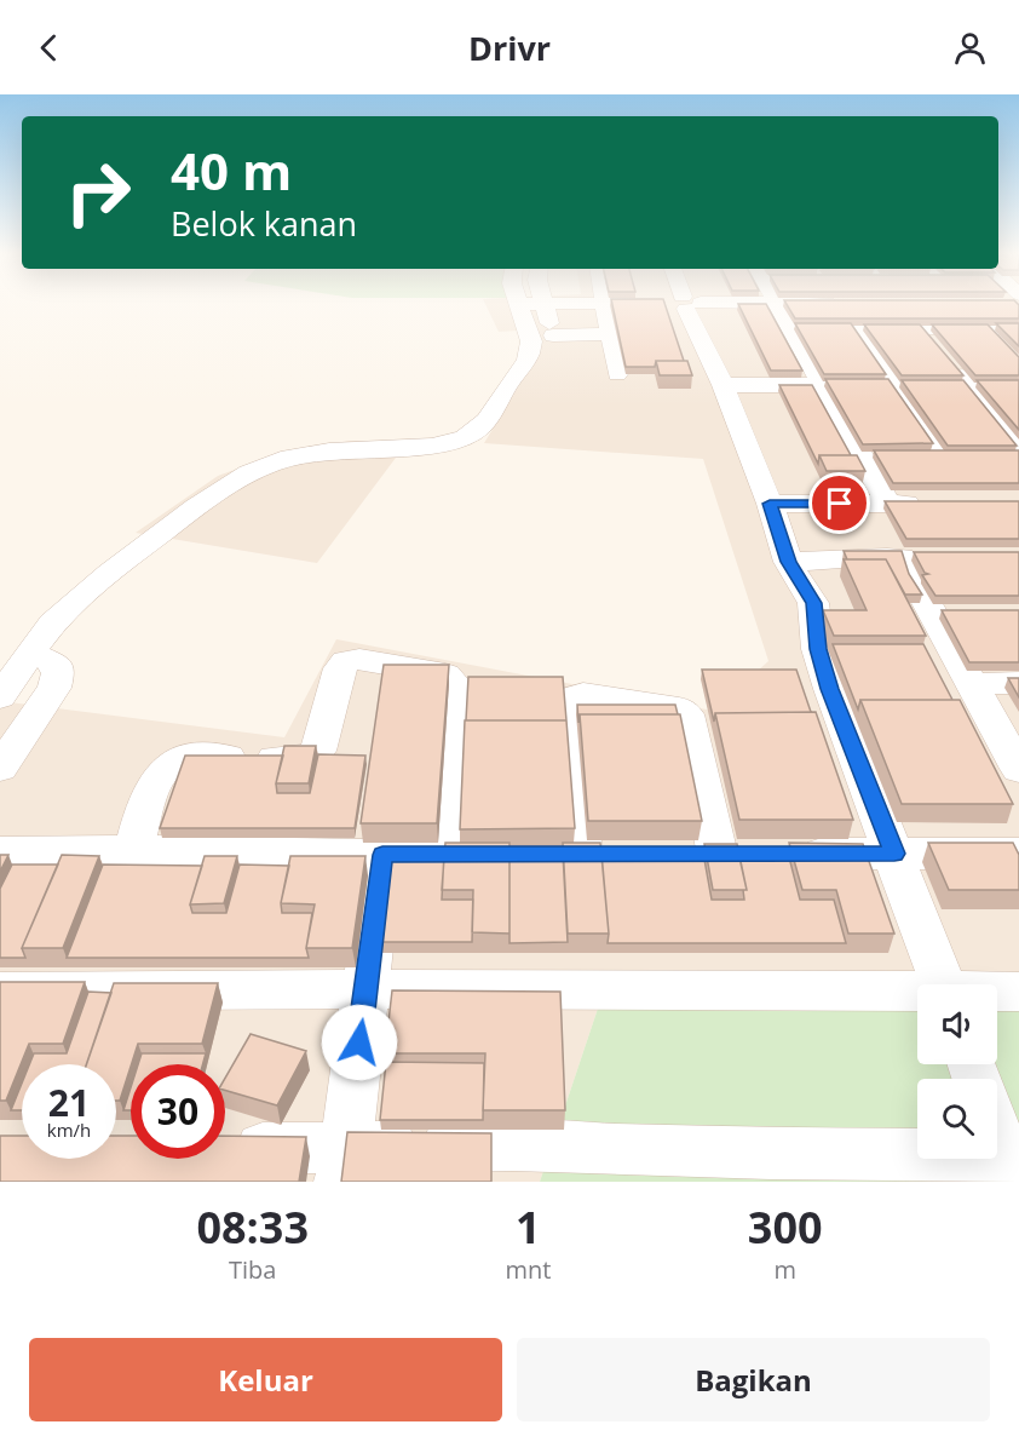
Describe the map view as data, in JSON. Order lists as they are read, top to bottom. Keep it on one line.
{"page":{"header":"Drivr","turn":["40 m","Belok kanan"],"speed":"21 km/h","limit":"30","eta":["08:33","Tiba","1","mnt","300","m"],"buttons":["Keluar","Bagikan"]}}
